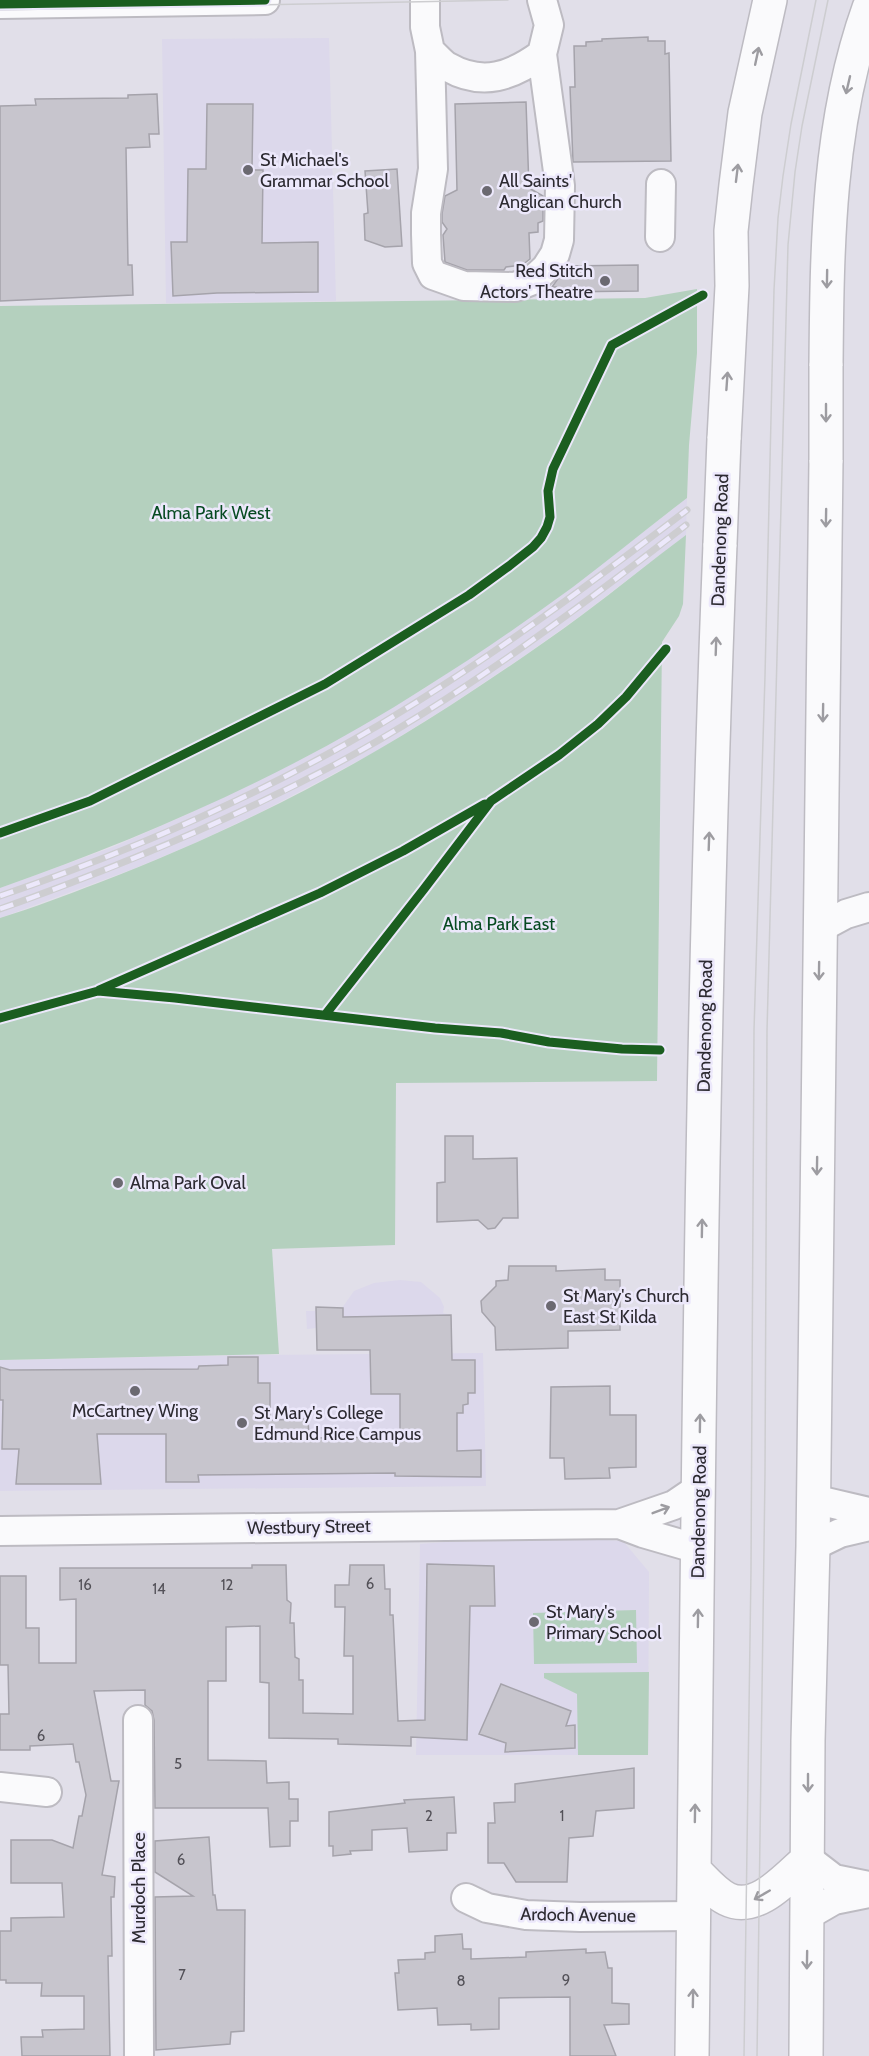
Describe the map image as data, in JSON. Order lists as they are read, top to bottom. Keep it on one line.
{"streets":{"highway":["Dandenong Road"],"street":["Westbury Street","Murdoch Place","Ardoch Avenue"]},"crossings":[["Dandenong Road","Westbury Street"],["Dandenong Road","Ardoch Avenue"]],"parks":["Alma Park West","Alma Park East"],"places":["St Michael's Grammar School","All Saints' Anglican Church","Red Stitch Actors' Theatre","Alma Park Oval","St Mary's Church East St Kilda","McCartney Wing","St Mary's College Edmund Rice Campus","St Mary's Primary School"],"house_numbers":["6","16","12","14","6","5","2","1","6","7","9","8"]}
